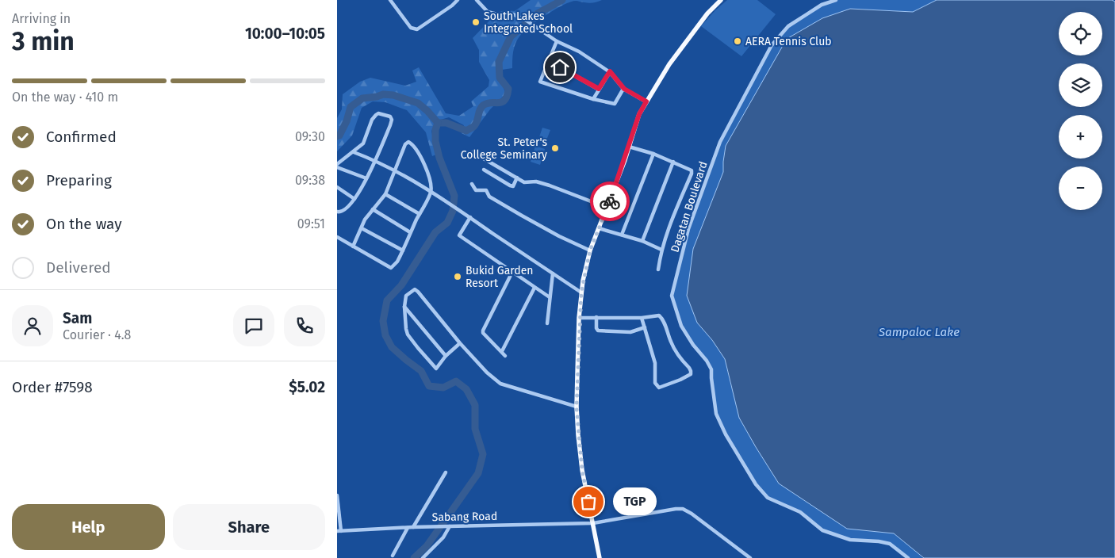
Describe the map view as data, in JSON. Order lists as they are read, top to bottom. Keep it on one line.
{"streets":{"street":["Dagatan Boulevard","Sabang Road"]},"water":["Sampaloc Lake"],"places":["South Lakes Integrated School","AERA Tennis Club","St. Peter's College Seminary","Bukid Garden Resort","TGP"],"page":{"heading":["3 min","Arriving in","10:00–10:05"],"panel":["Sam","Courier · 4.8","Order #7598","$5.02"],"map_buttons":["+","−"],"bar":"On the way · 410 m","list":[["Confirmed","09:30"],["Preparing","09:38"],["On the way","09:51"],"Delivered"],"bubble":"TGP","buttons":["Help","Share"]}}
